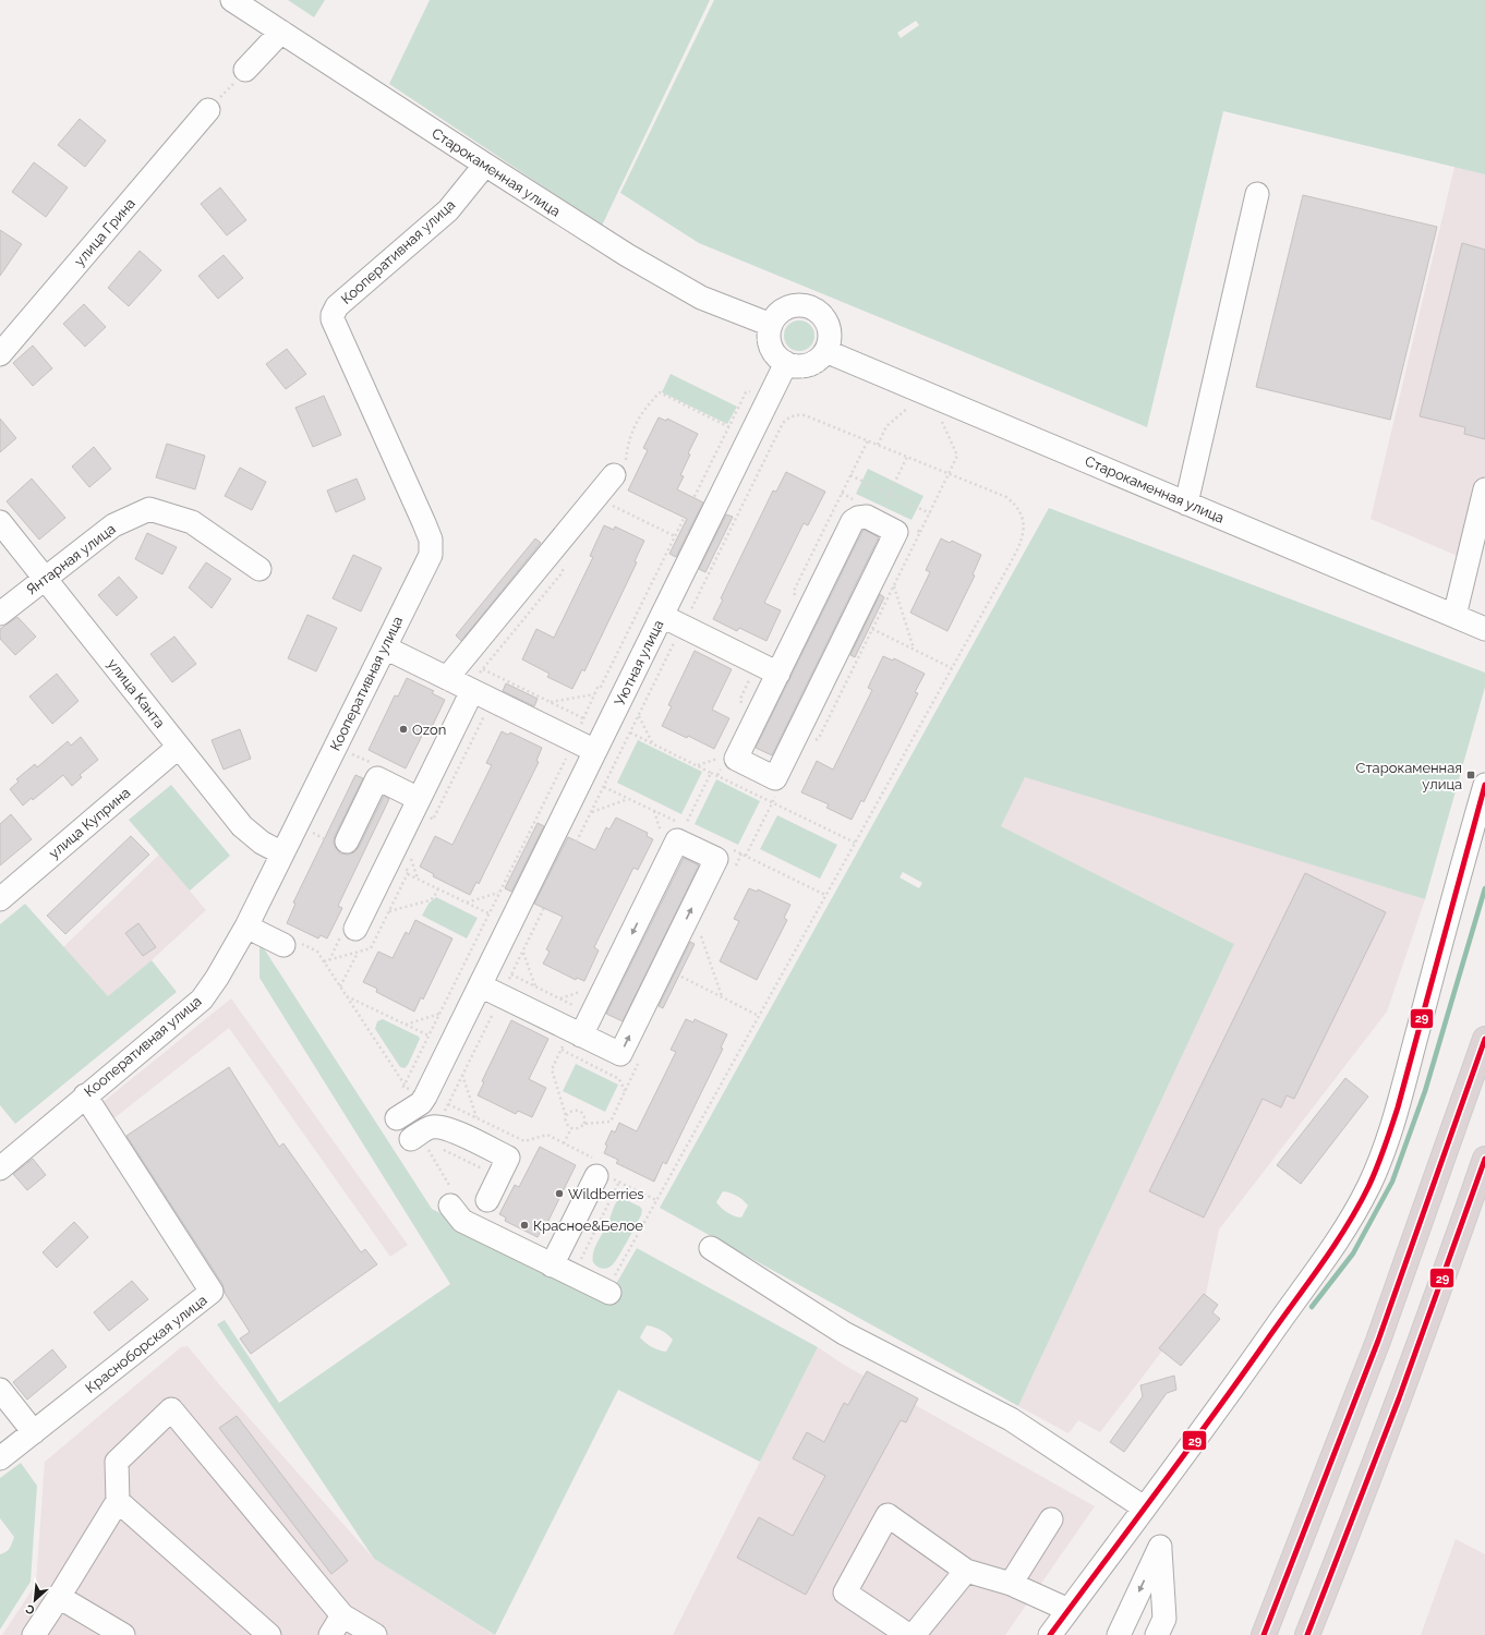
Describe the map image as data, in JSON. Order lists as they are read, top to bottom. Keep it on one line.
{"streets":{"street":["Старокаменная улица","улица Грина","Кооперативная улица","Янтарная улица","Уютная улица","улица Канта","улица Куприна","Красноборская улица"]},"crossings":[["Старокаменная улица","Кооперативная улица"],["Старокаменная улица","Уютная улица"],["Кооперативная улица","улица Канта"],["Кооперативная улица","Красноборская улица"],["Янтарная улица","улица Канта"],["улица Канта","улица Куприна"]],"places":{"other":["Ozon","Wildberries","Красное&Белое"],"transit":["Старокаменная улица"]},"lines":["transit line 29"],"north":"bottom left"}
